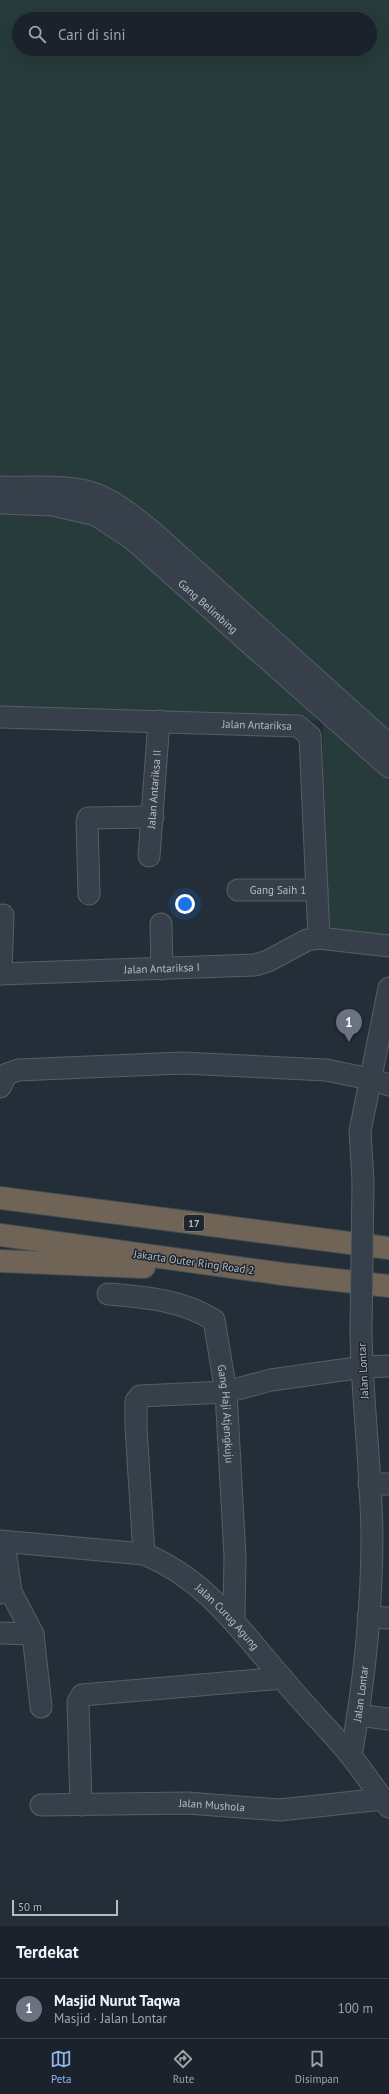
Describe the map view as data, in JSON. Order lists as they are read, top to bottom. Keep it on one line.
{"streets":{"highway":["17","Jakarta Outer Ring Road 2"],"street":["Gang Belimbing","Jalan Antariksa","Jalan Antariksa II","Gang Saih 1","Jalan Antariksa I","Jalan Lontar","Gang Haji Atjengkuju","Jalan Curug Agung","Jalan Mushola"]},"crossings":[["Jalan Antariksa","Jalan Antariksa II"],["Jalan Antariksa","Gang Saih 1"],["Jalan Antariksa","Jalan Antariksa I"],["Jalan Lontar","Jalan Curug Agung"],["Gang Haji Atjengkuju","Jalan Curug Agung"],["Jalan Curug Agung","Jalan Mushola"]],"scale_bar":"50 m","page":{"search":"Cari di sini","pins":"1","scale":"50 m","heading":"Terdekat","list":[{"mark":"1","name":"Masjid Nurut Taqwa","note":"Masjid · Jalan Lontar","value":"100 m"}],"nav":["Peta","Rute","Disimpan"]}}
